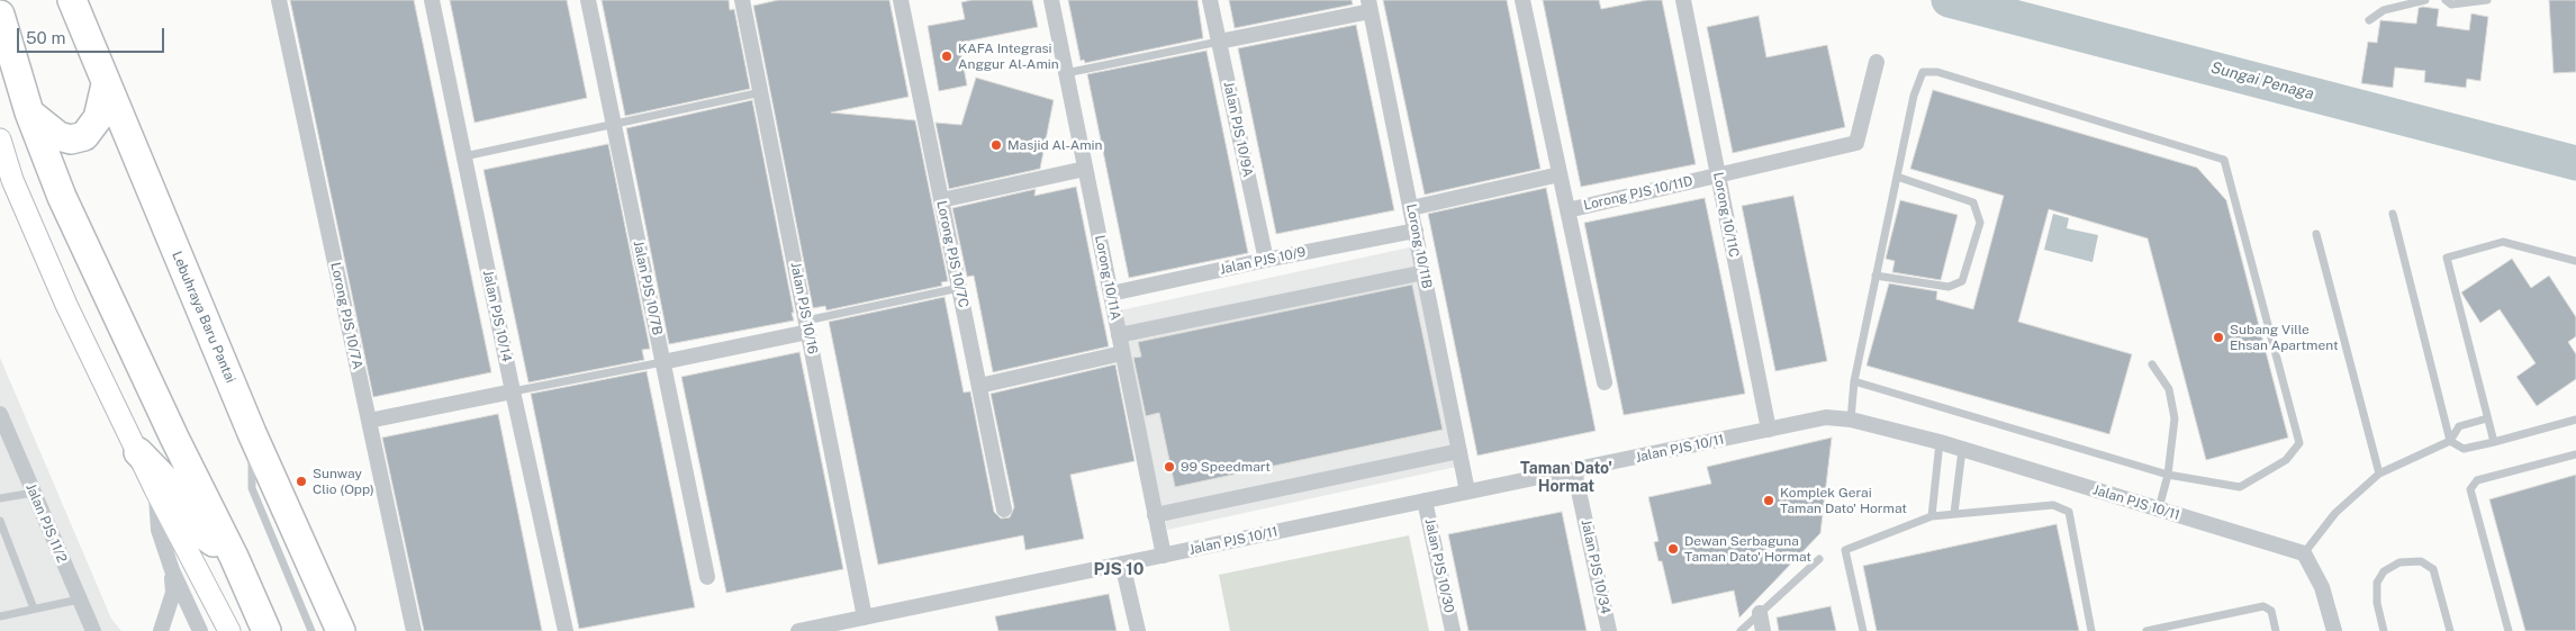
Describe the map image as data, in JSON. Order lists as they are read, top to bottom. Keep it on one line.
{"streets":{"highway":["Lebuhraya Baru Pantai"],"street":["Jalan PJS 10/9A","Lorong PJS 10/11D","Lorong 10/11C","Lorong 10/11B","Lorong PJS 10/7C","Jalan PJS 10/9","Lorong 10/11A","Jalan PJS 10/7B","Jalan PJS 10/16","Lorong PJS 10/7A","Jalan PJS 10/14","Jalan PJS 10/11","Jalan PJS 11/2","Jalan PJS 10/30","Jalan PJS 10/34"]},"crossings":[["Jalan PJS 10/9A","Jalan PJS 10/9"],["Lorong PJS 10/11D","Lorong 10/11C"],["Lorong 10/11C","Jalan PJS 10/11"],["Lorong 10/11B","Jalan PJS 10/9"],["Lorong 10/11B","Jalan PJS 10/11"],["Jalan PJS 10/9","Lorong 10/11A"],["Lorong 10/11A","Jalan PJS 10/11"],["Jalan PJS 10/16","Jalan PJS 10/11"],["Jalan PJS 10/11","Jalan PJS 10/30"],["Jalan PJS 10/11","Jalan PJS 10/34"]],"districts":["Taman Dato' Hormat","PJS 10"],"water":["Sungai Penaga"],"places":["KAFA Integrasi Anggur Al-Amin","Masjid Al-Amin","Subang Ville Ehsan Apartment","99 Speedmart","Sunway Clio (Opp)","Komplek Gerai Taman Dato' Hormat","Dewan Serbaguna Taman Dato' Hormat"],"scale_bar":"50 m"}
